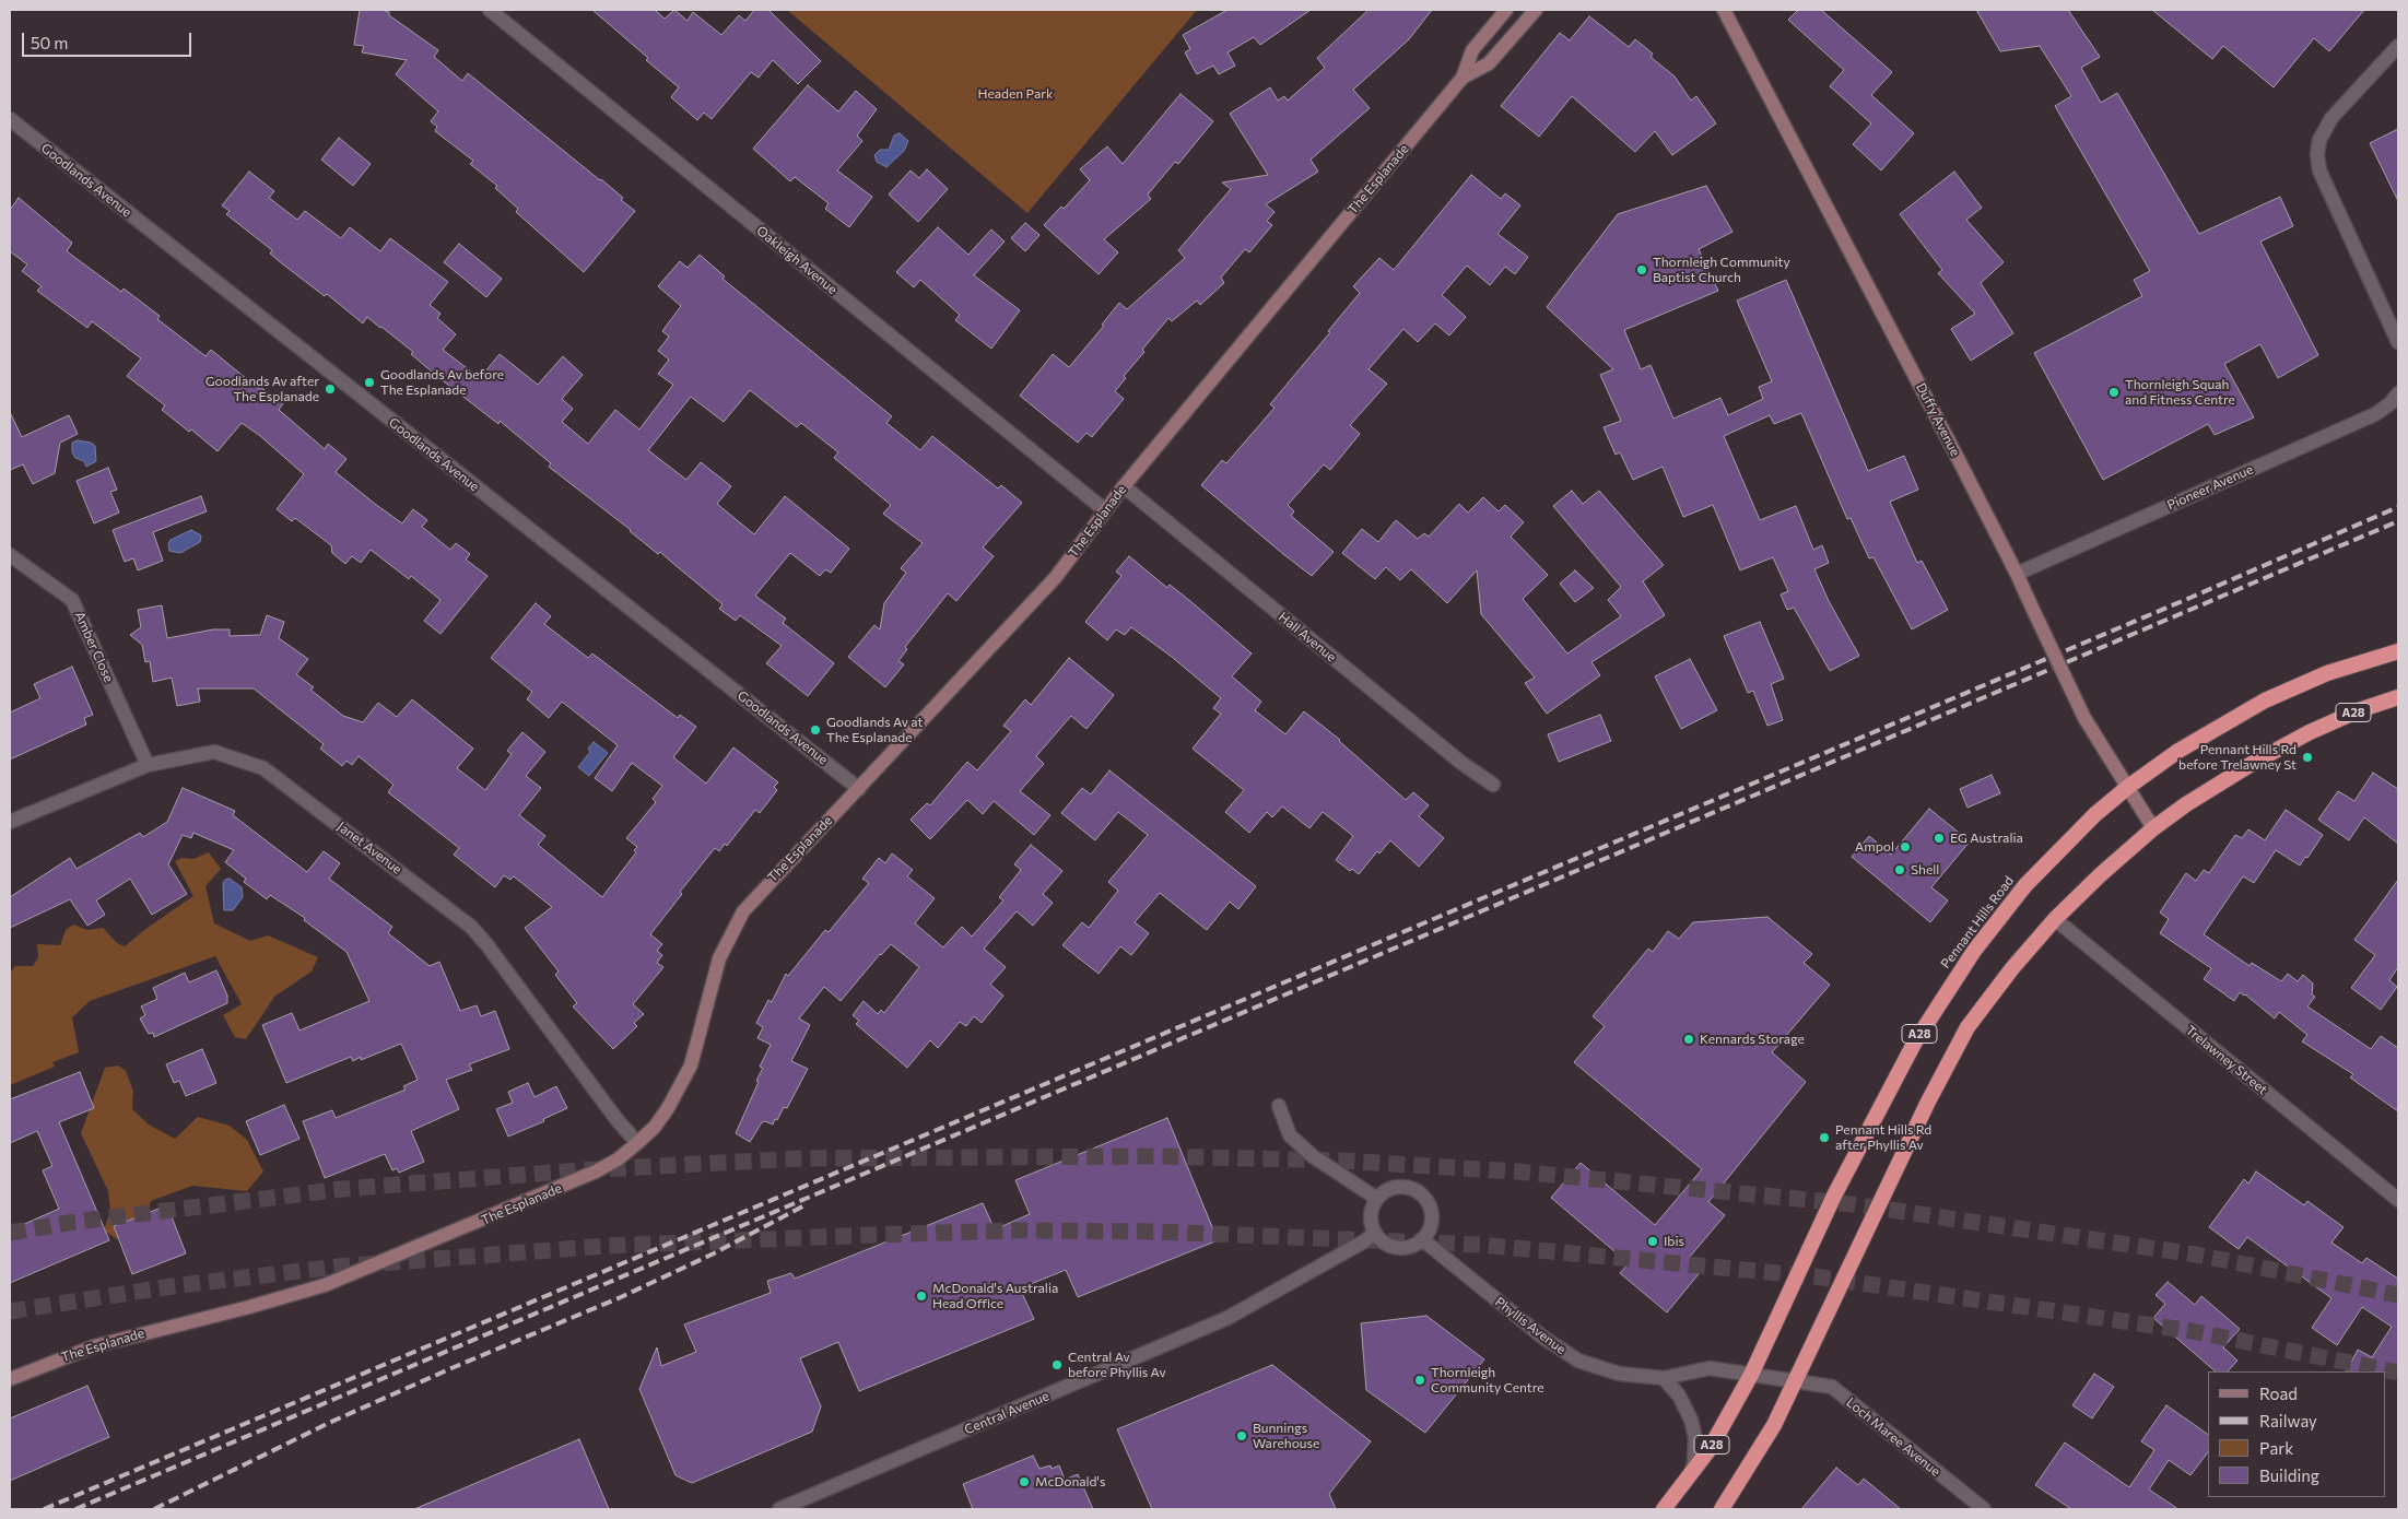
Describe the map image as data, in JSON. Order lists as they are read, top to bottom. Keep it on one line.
{"streets":{"highway":["A28","Pennant Hills Road"],"main road":["The Esplanade","Duffy Avenue"],"street":["Goodlands Avenue","Oakleigh Avenue","Pioneer Avenue","Hall Avenue","Amber Close","Janet Avenue","Trelawney Street","Phyllis Avenue","Central Avenue","Loch Maree Avenue"]},"crossings":[["The Esplanade","Goodlands Avenue"],["The Esplanade","Oakleigh Avenue"],["The Esplanade","Hall Avenue"],["The Esplanade","Janet Avenue"],["Duffy Avenue","Pioneer Avenue"],["Duffy Avenue","A28"],["Duffy Avenue","Pennant Hills Road"],["Amber Close","Janet Avenue"],["A28","Trelawney Street"],["A28","Loch Maree Avenue"],["Pennant Hills Road","Phyllis Avenue"],["Phyllis Avenue","Central Avenue"]],"parks":["Headen Park"],"places":["Thornleigh Community Baptist Church","Goodlands Av before The Esplanade","Goodlands Av after The Esplanade","Thornleigh Squah and Fitness Centre","Goodlands Av at The Esplanade","Pennant Hills Rd before Trelawney St","EG Australia","Ampol","Shell","Kennards Storage","Pennant Hills Rd after Phyllis Av","Ibis","McDonald's Australia Head Office","Central Av before Phyllis Av","Thornleigh Community Centre","Bunnings Warehouse","McDonald's"],"legend":["Road","Railway","Park","Building"],"scale_bar":"50 m"}
